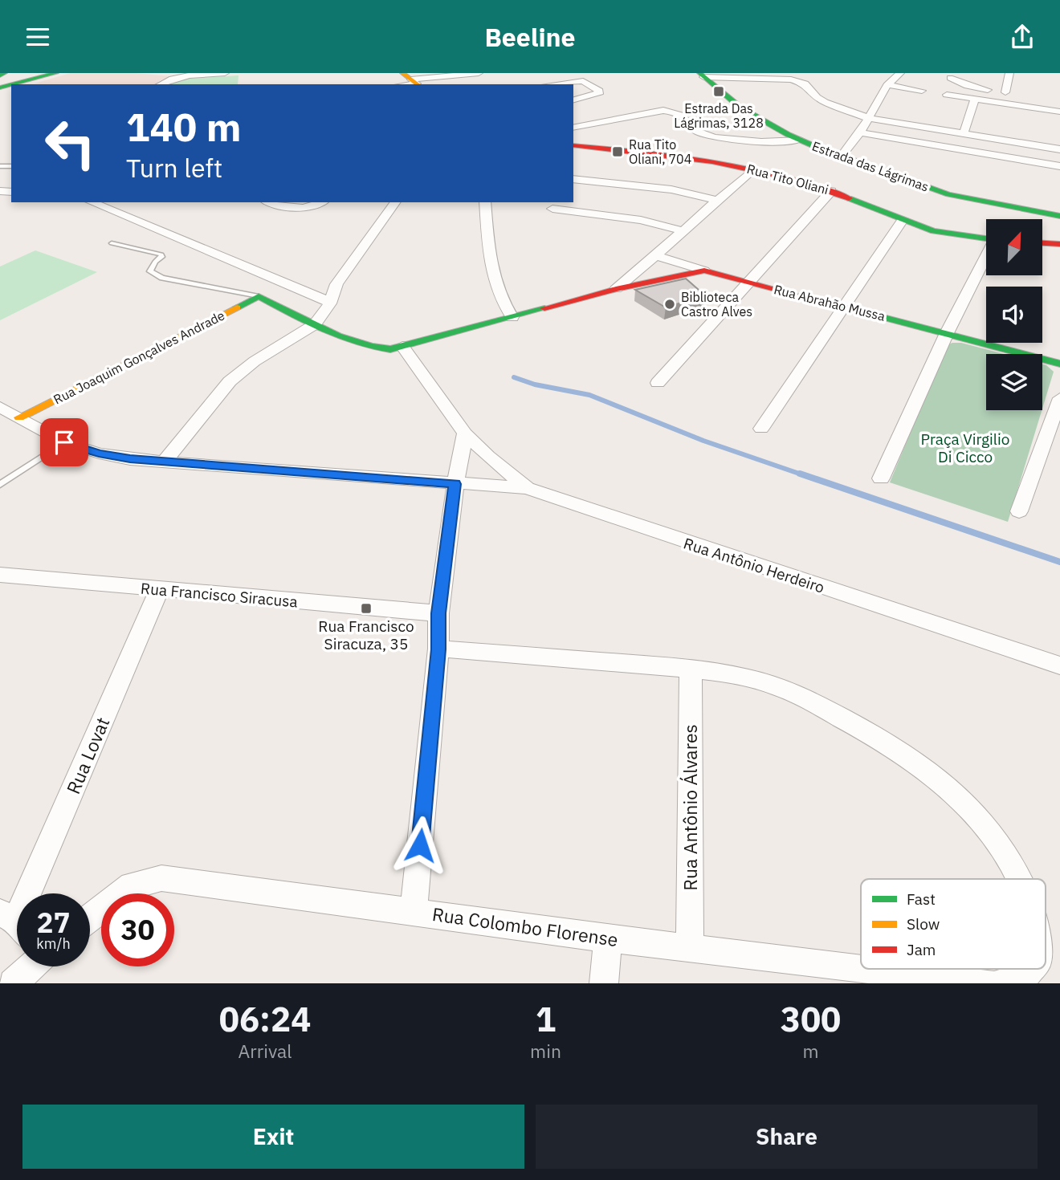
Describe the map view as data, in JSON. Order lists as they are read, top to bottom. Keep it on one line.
{"streets":{"street":["Estrada das Lágrimas","Rua Tito Oliani","Rua Abrahão Mussa","Rua Joaquim Gonçalves Andrade","Rua Antônio Herdeiro","Rua Francisco Siracusa","Rua Lovat","Rua Antônio Álvares","Rua Colombo Florense"]},"crossings":[["Rua Abrahão Mussa","Rua Joaquim Gonçalves Andrade"],["Rua Abrahão Mussa","Rua Antônio Herdeiro"],["Rua Francisco Siracusa","Rua Lovat"],["Rua Antônio Álvares","Rua Colombo Florense"]],"parks":["Praça Virgilio Di Cicco"],"places":{"transit":["Estrada Das Lágrimas, 3128","Rua Tito Oliani, 704","Rua Francisco Siracuza, 35"],"other":["Biblioteca Castro Alves"]},"legend":["Fast","Slow","Jam"],"north":"top right","page":{"header":"Beeline","turn":["140 m","Turn left"],"speed":"27 km/h","limit":"30","eta":["06:24","Arrival","1","min","300","m"],"buttons":["Exit","Share"]}}
